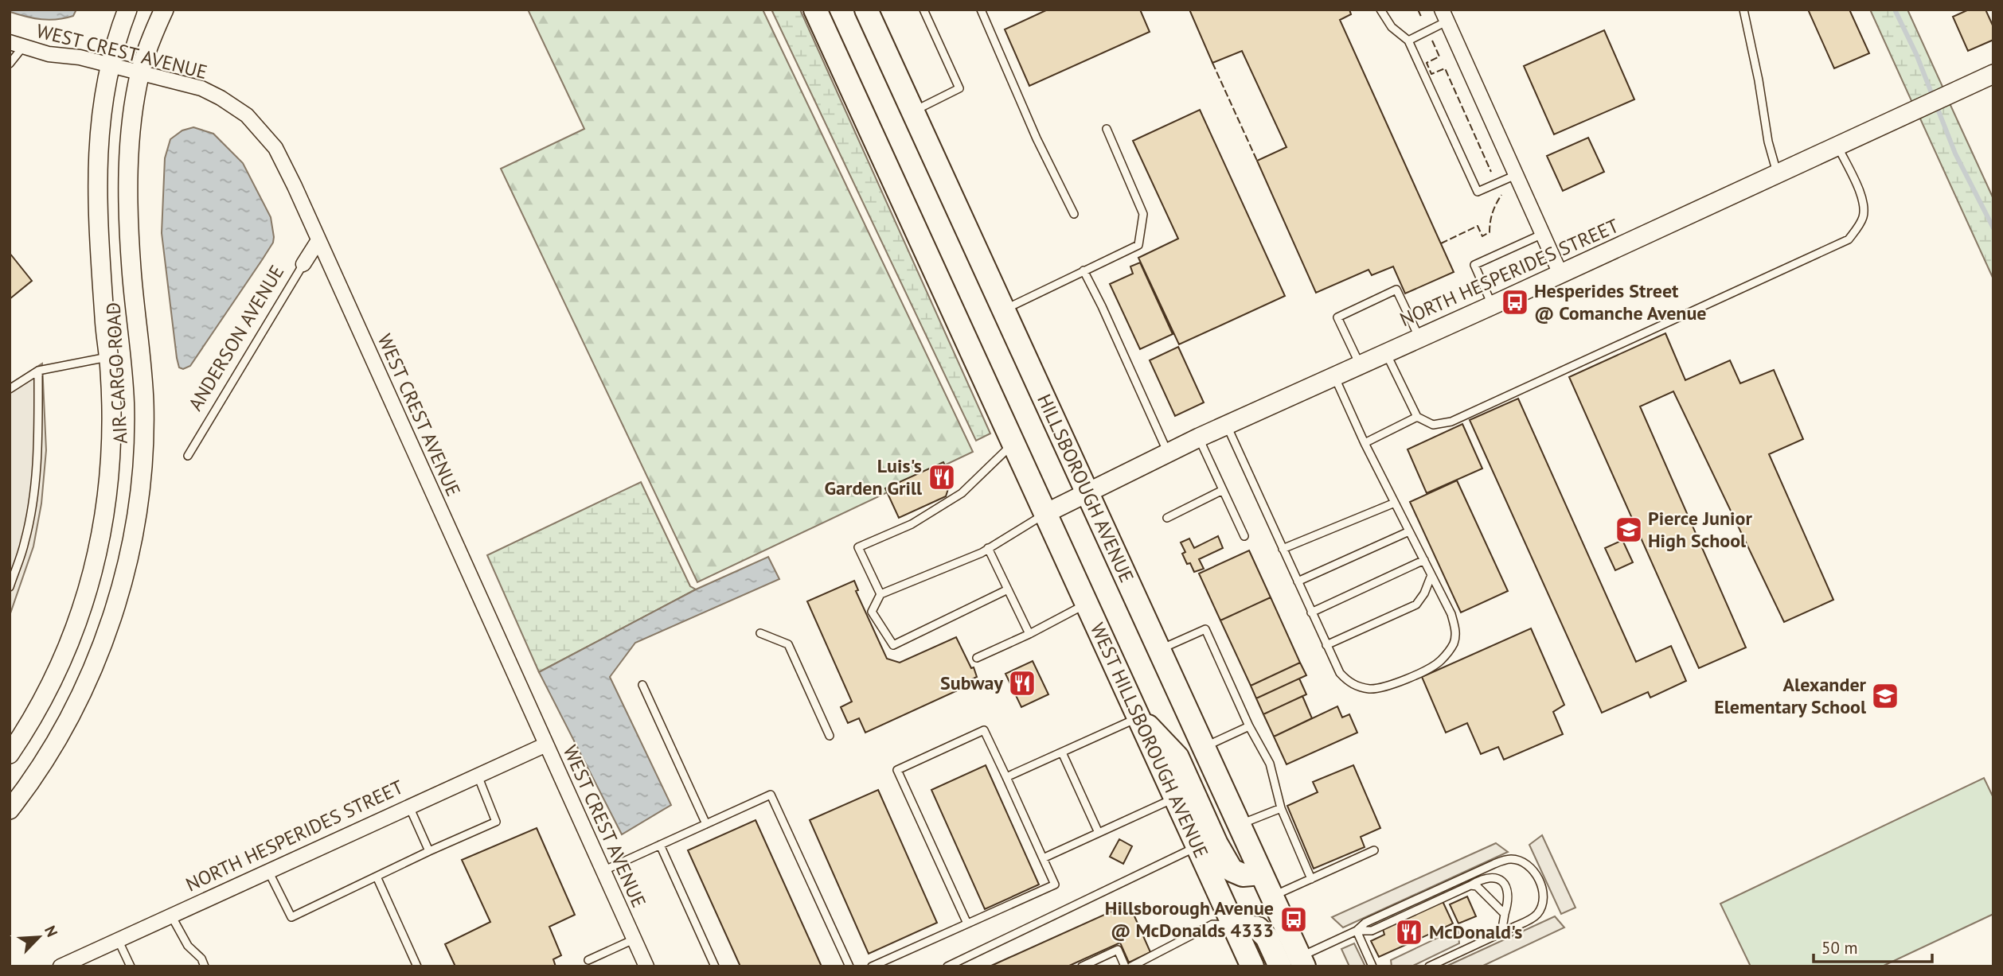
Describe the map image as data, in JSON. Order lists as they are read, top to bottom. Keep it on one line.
{"streets":{"main road":["HILLSBOROUGH AVENUE","WEST HILLSBOROUGH AVENUE"],"street":["WEST CREST AVENUE","NORTH HESPERIDES STREET","ANDERSON AVENUE","AIR CARGO ROAD"]},"crossings":[["WEST CREST AVENUE","NORTH HESPERIDES STREET"],["WEST CREST AVENUE","ANDERSON AVENUE"],["WEST CREST AVENUE","AIR CARGO ROAD"],["NORTH HESPERIDES STREET","HILLSBOROUGH AVENUE"],["NORTH HESPERIDES STREET","WEST HILLSBOROUGH AVENUE"]],"places":{"bus stop":["Hesperides Street @ Comanche Avenue","Hillsborough Avenue @ McDonalds 4333"],"restaurant":["Luis's Garden Grill","Subway","McDonald's"],"school or university":["Pierce Junior High School","Alexander Elementary School"]},"scale_bar":"50 m","north":"top right"}
